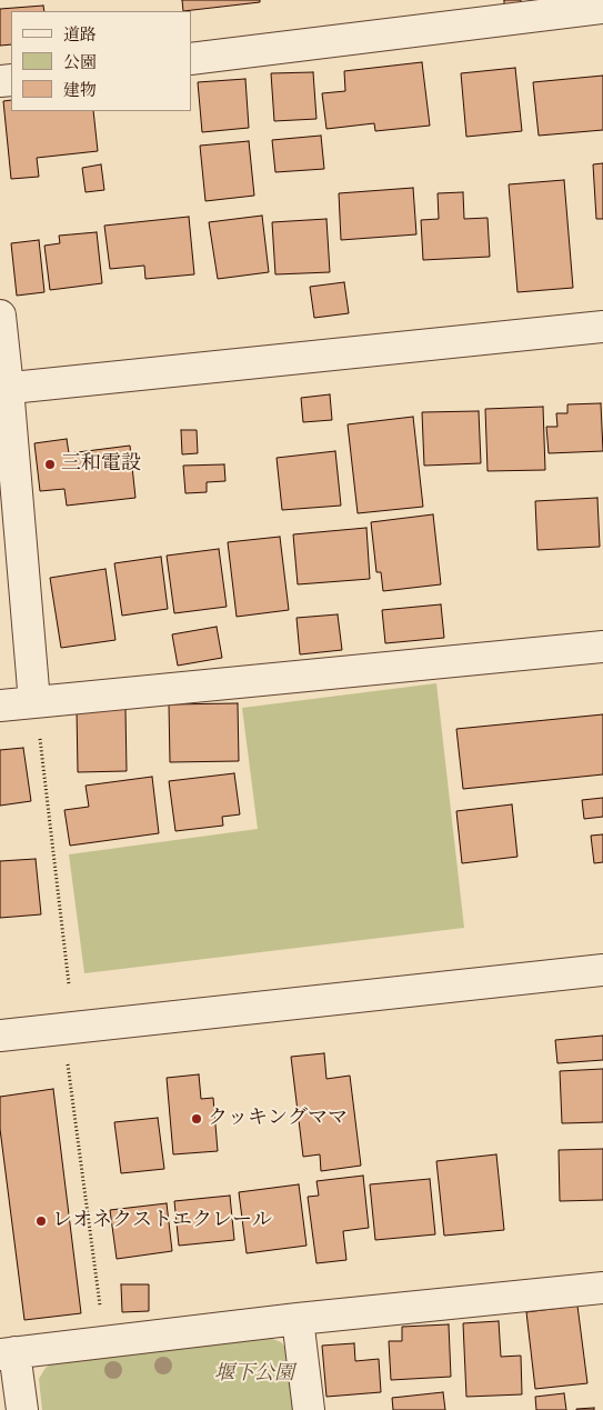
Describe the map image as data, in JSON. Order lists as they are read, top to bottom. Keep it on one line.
{"parks":["堰下公園"],"places":["三和電設","クッキングママ","レオネクストエクレール"],"legend":["道路","公園","建物"]}
